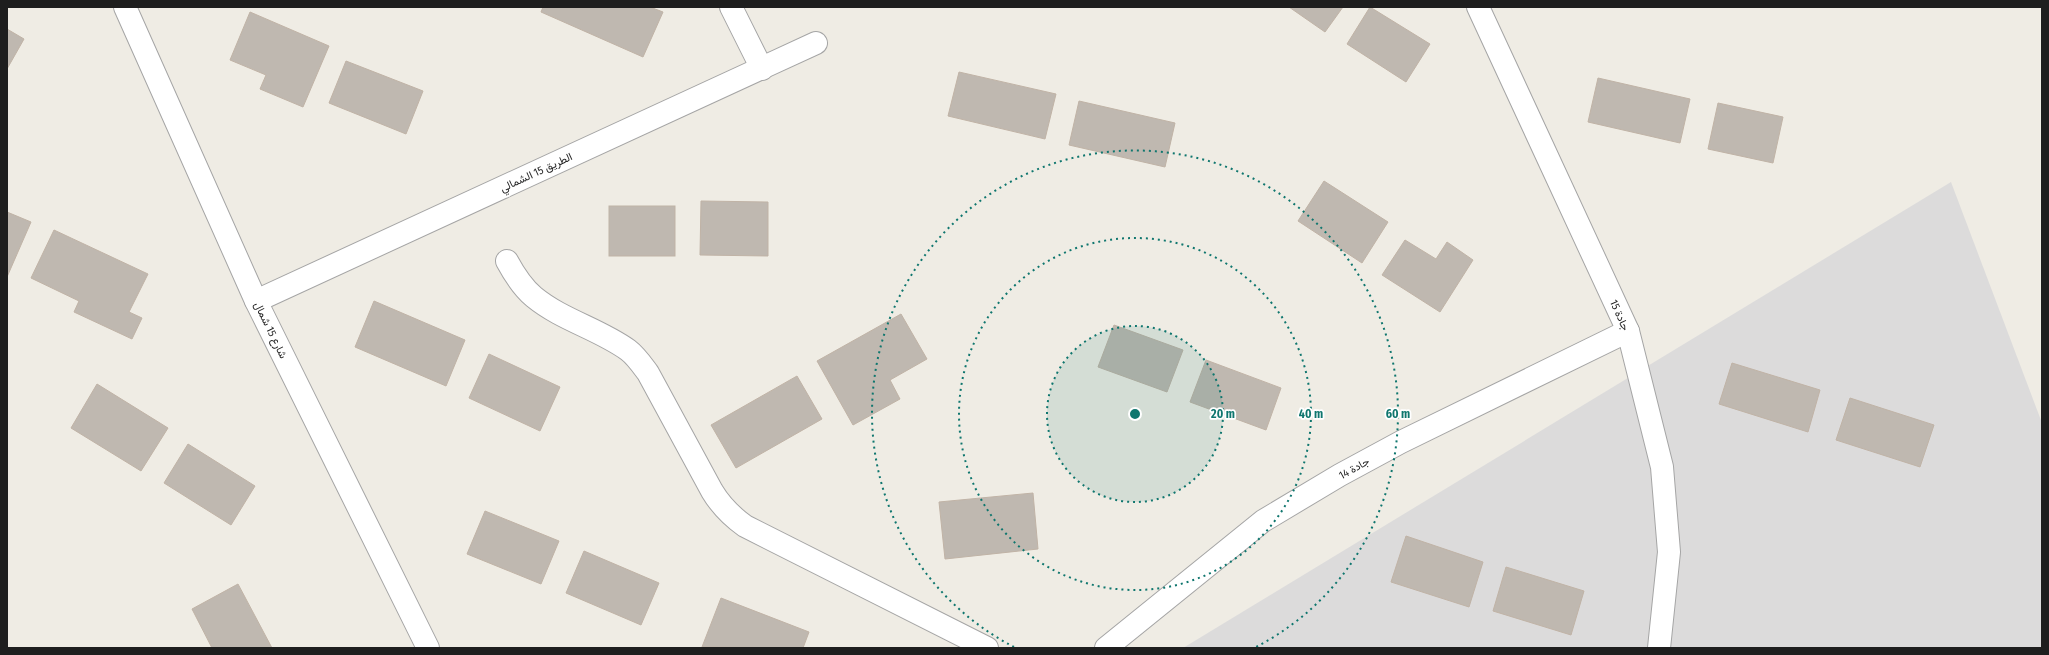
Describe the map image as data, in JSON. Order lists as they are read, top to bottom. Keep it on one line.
{"streets":{"street":["الطريق 15 الشمالي","جادة 15","شارع 15 شمال","جادة 14"]},"crossings":[["الطريق 15 الشمالي","شارع 15 شمال"],["جادة 15","جادة 14"]],"rings":["20 m","40 m","60 m"]}
